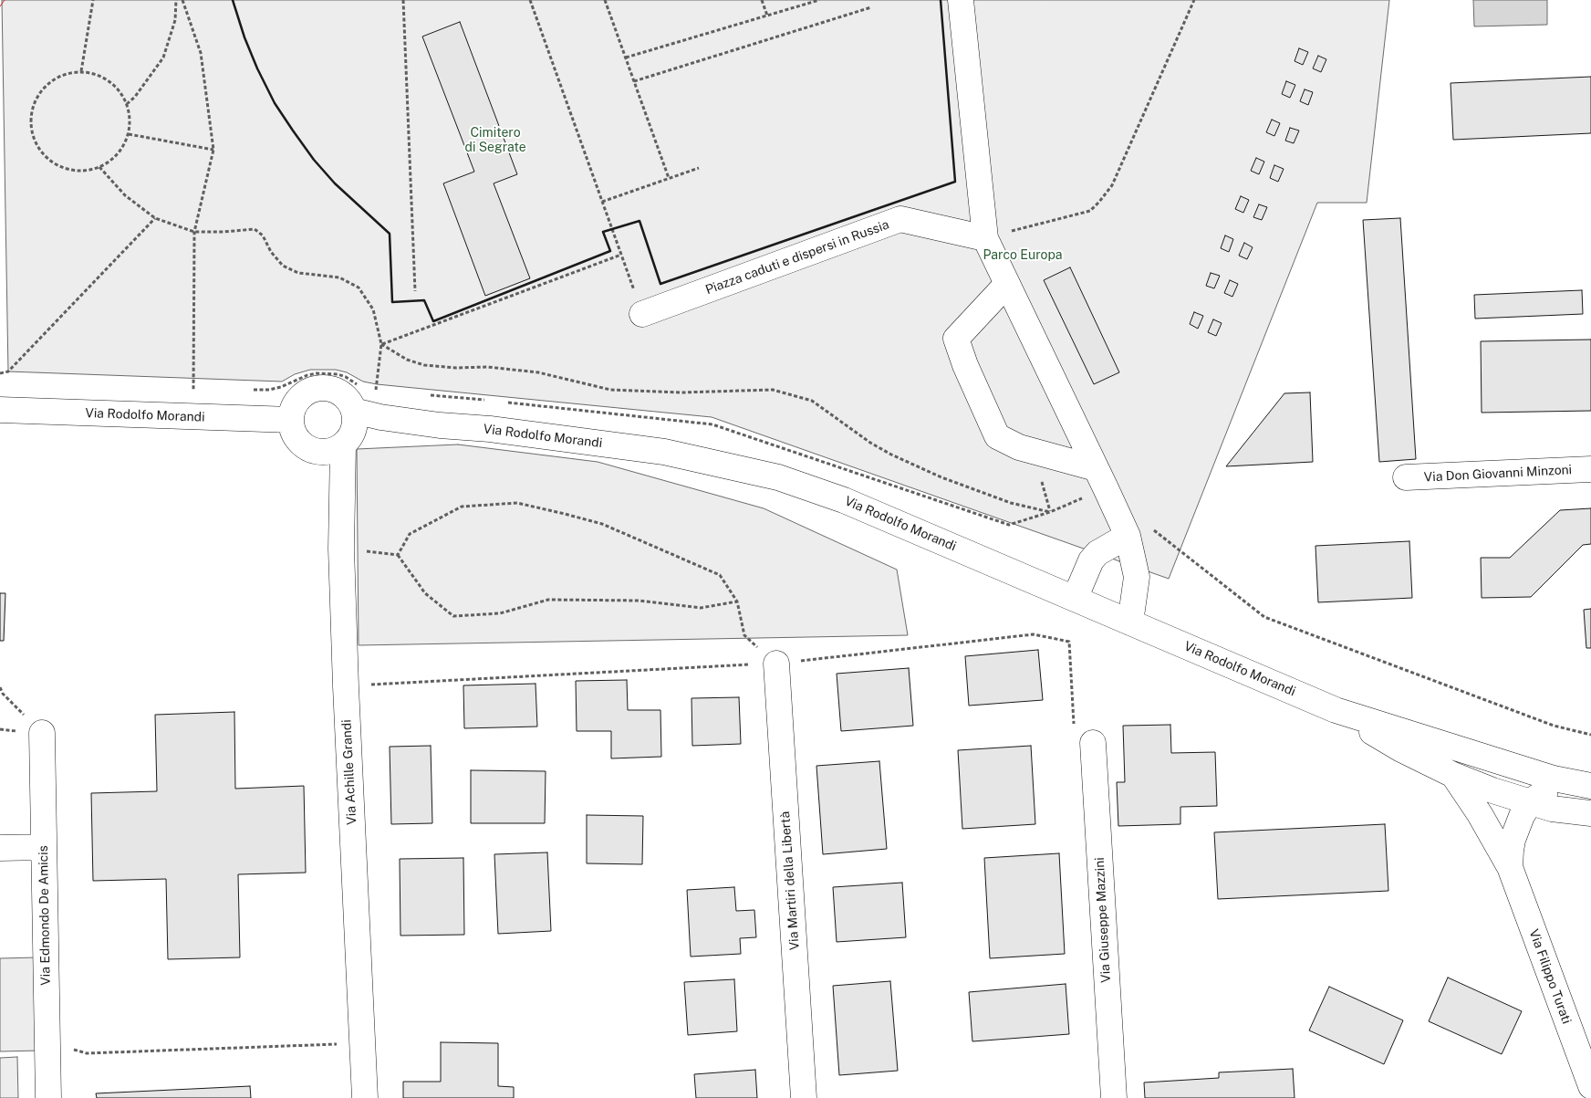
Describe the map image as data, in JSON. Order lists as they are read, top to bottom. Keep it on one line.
{"streets":{"street":["Piazza caduti e dispersi in Russia","Via Rodolfo Morandi","Via Don Giovanni Minzoni","Via Achille Grandi","Via Martiri della Libertà","Via Edmondo De Amicis","Via Giuseppe Mazzini","Via Filippo Turati"]},"crossings":[["Via Rodolfo Morandi","Via Achille Grandi"],["Via Rodolfo Morandi","Via Filippo Turati"]],"parks":["Cimitero di Segrate","Parco Europa"]}
